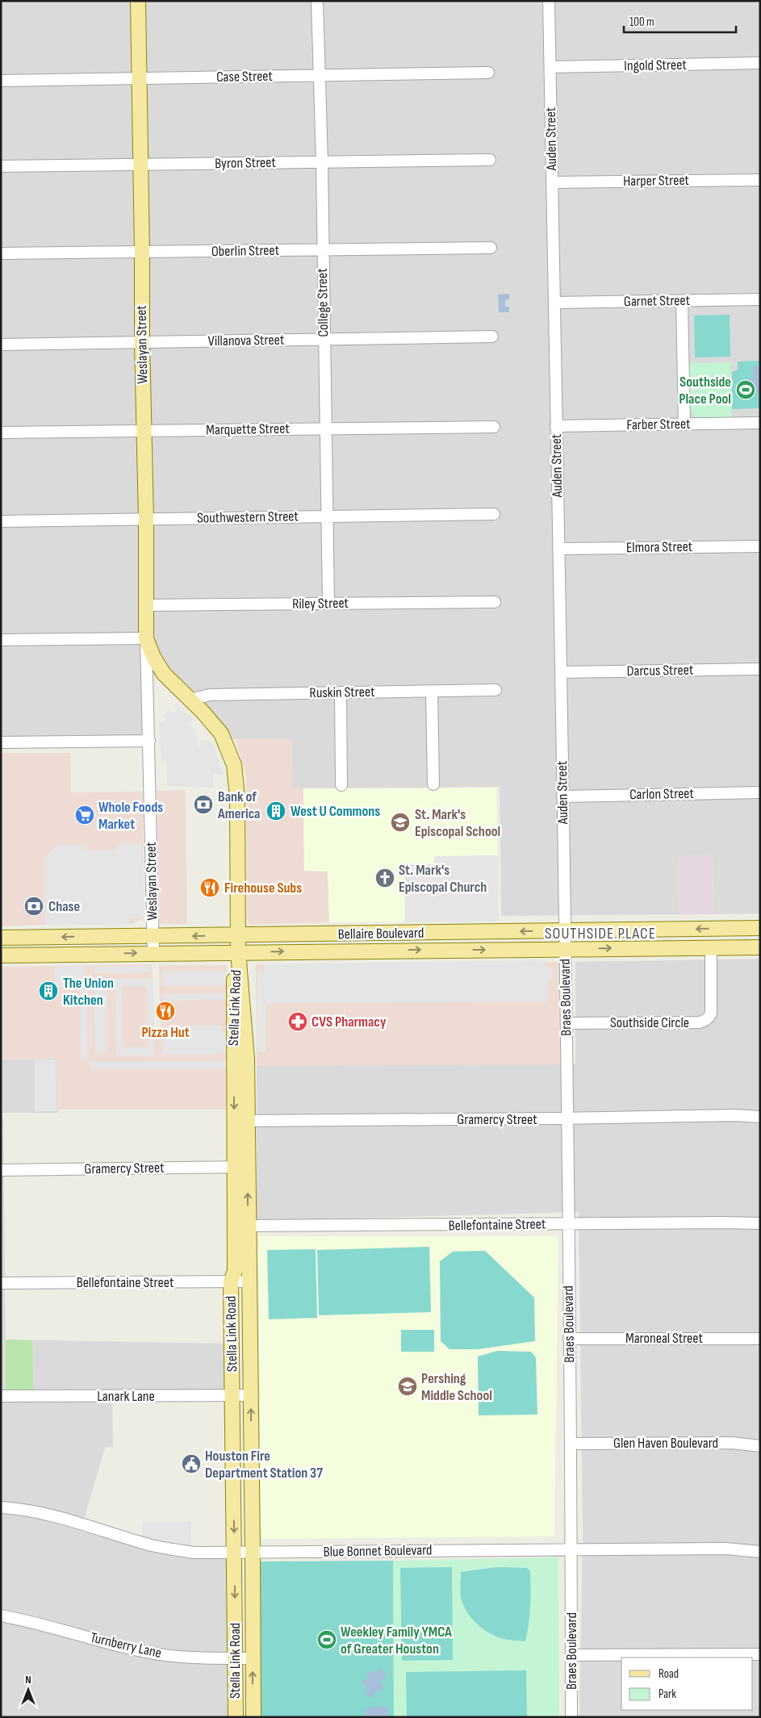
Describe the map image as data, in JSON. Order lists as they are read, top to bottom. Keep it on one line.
{"streets":{"main road":["Weslayan Street","Bellaire Boulevard","Stella Link Road"],"street":["Ingold Street","Case Street","Auden Street","Byron Street","Harper Street","Oberlin Street","Garnet Street","College Street","Villanova Street","Farber Street","Marquette Street","Southwestern Street","Elmora Street","Riley Street","Darcus Street","Ruskin Street","Carlon Street","Braes Boulevard","Southside Circle","Gramercy Street","Bellefontaine Street","Maroneal Street","Lanark Lane","Glen Haven Boulevard","Blue Bonnet Boulevard","Turnberry Lane"]},"crossings":[["Ingold Street","Auden Street"],["Case Street","College Street"],["Case Street","Weslayan Street"],["Auden Street","Harper Street"],["Auden Street","Garnet Street"],["Auden Street","Farber Street"],["Auden Street","Elmora Street"],["Auden Street","Darcus Street"],["Auden Street","Carlon Street"],["Auden Street","Bellaire Boulevard"],["Auden Street","Braes Boulevard"],["Byron Street","College Street"],["Byron Street","Weslayan Street"],["Oberlin Street","College Street"],["Oberlin Street","Weslayan Street"],["College Street","Villanova Street"],["College Street","Marquette Street"],["College Street","Southwestern Street"],["College Street","Riley Street"],["Villanova Street","Weslayan Street"],["Weslayan Street","Marquette Street"],["Weslayan Street","Southwestern Street"],["Weslayan Street","Riley Street"],["Weslayan Street","Bellaire Boulevard"],["Weslayan Street","Stella Link Road"],["Ruskin Street","Stella Link Road"],["Bellaire Boulevard","Braes Boulevard"],["Bellaire Boulevard","Stella Link Road"],["Bellaire Boulevard","Southside Circle"],["Braes Boulevard","Southside Circle"],["Braes Boulevard","Gramercy Street"],["Braes Boulevard","Bellefontaine Street"],["Braes Boulevard","Maroneal Street"],["Braes Boulevard","Glen Haven Boulevard"],["Braes Boulevard","Blue Bonnet Boulevard"],["Stella Link Road","Gramercy Street"],["Stella Link Road","Bellefontaine Street"],["Stella Link Road","Lanark Lane"],["Stella Link Road","Blue Bonnet Boulevard"],["Stella Link Road","Turnberry Lane"]],"districts":["SOUTHSIDE PLACE"],"places":{"sports":["Southside Place Pool","Weekley Family YMCA of Greater Houston"],"bank":["Bank of America","Chase"],"building":["West U Commons","The Union Kitchen"],"supermarket":["Whole Foods Market"],"school or university":["St. Mark's Episcopal School","Pershing Middle School"],"church":["St. Mark's Episcopal Church"],"restaurant":["Firehouse Subs","Pizza Hut"],"pharmacy":["CVS Pharmacy"],"public building":["Houston Fire Department Station 37"]},"legend":["Road","Park"],"scale_bar":"100 m","north":"top"}
